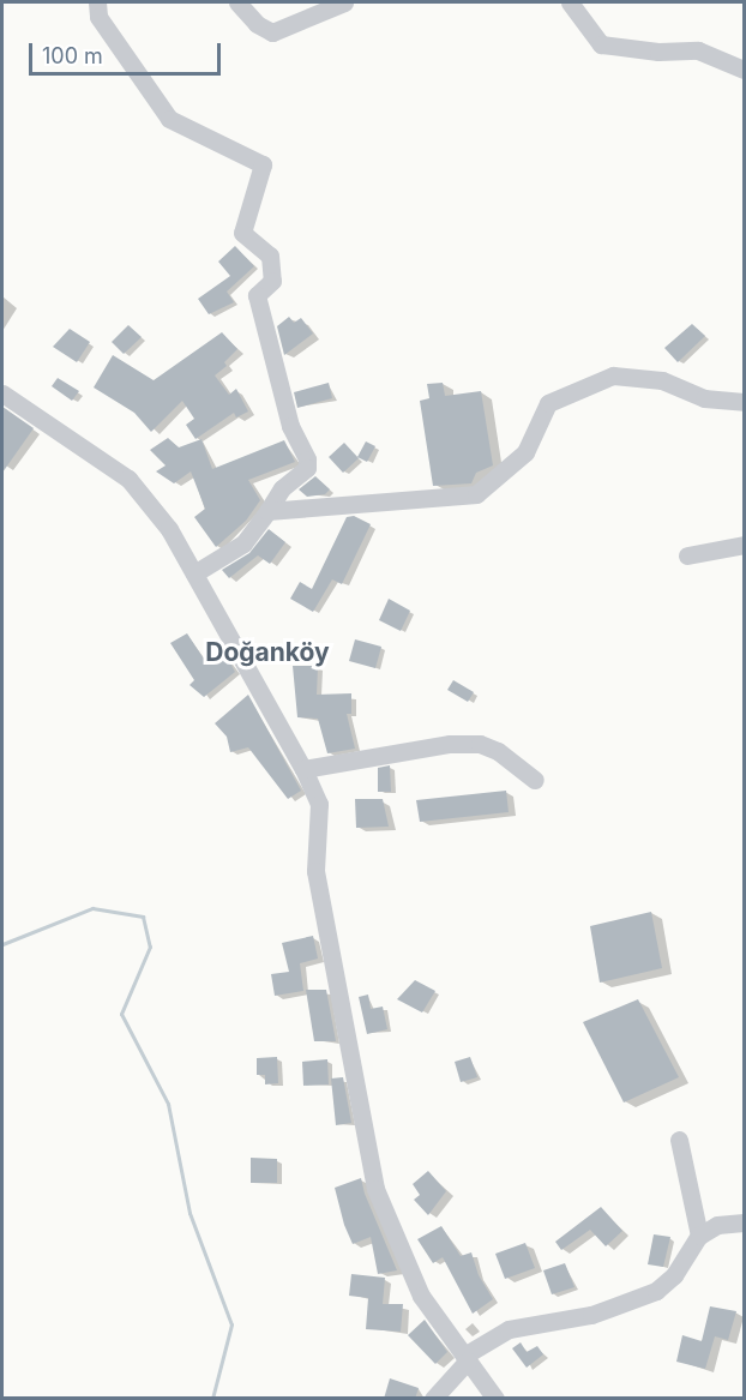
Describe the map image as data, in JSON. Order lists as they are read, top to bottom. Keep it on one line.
{"districts":["Doğanköy"],"scale_bar":"100 m"}
